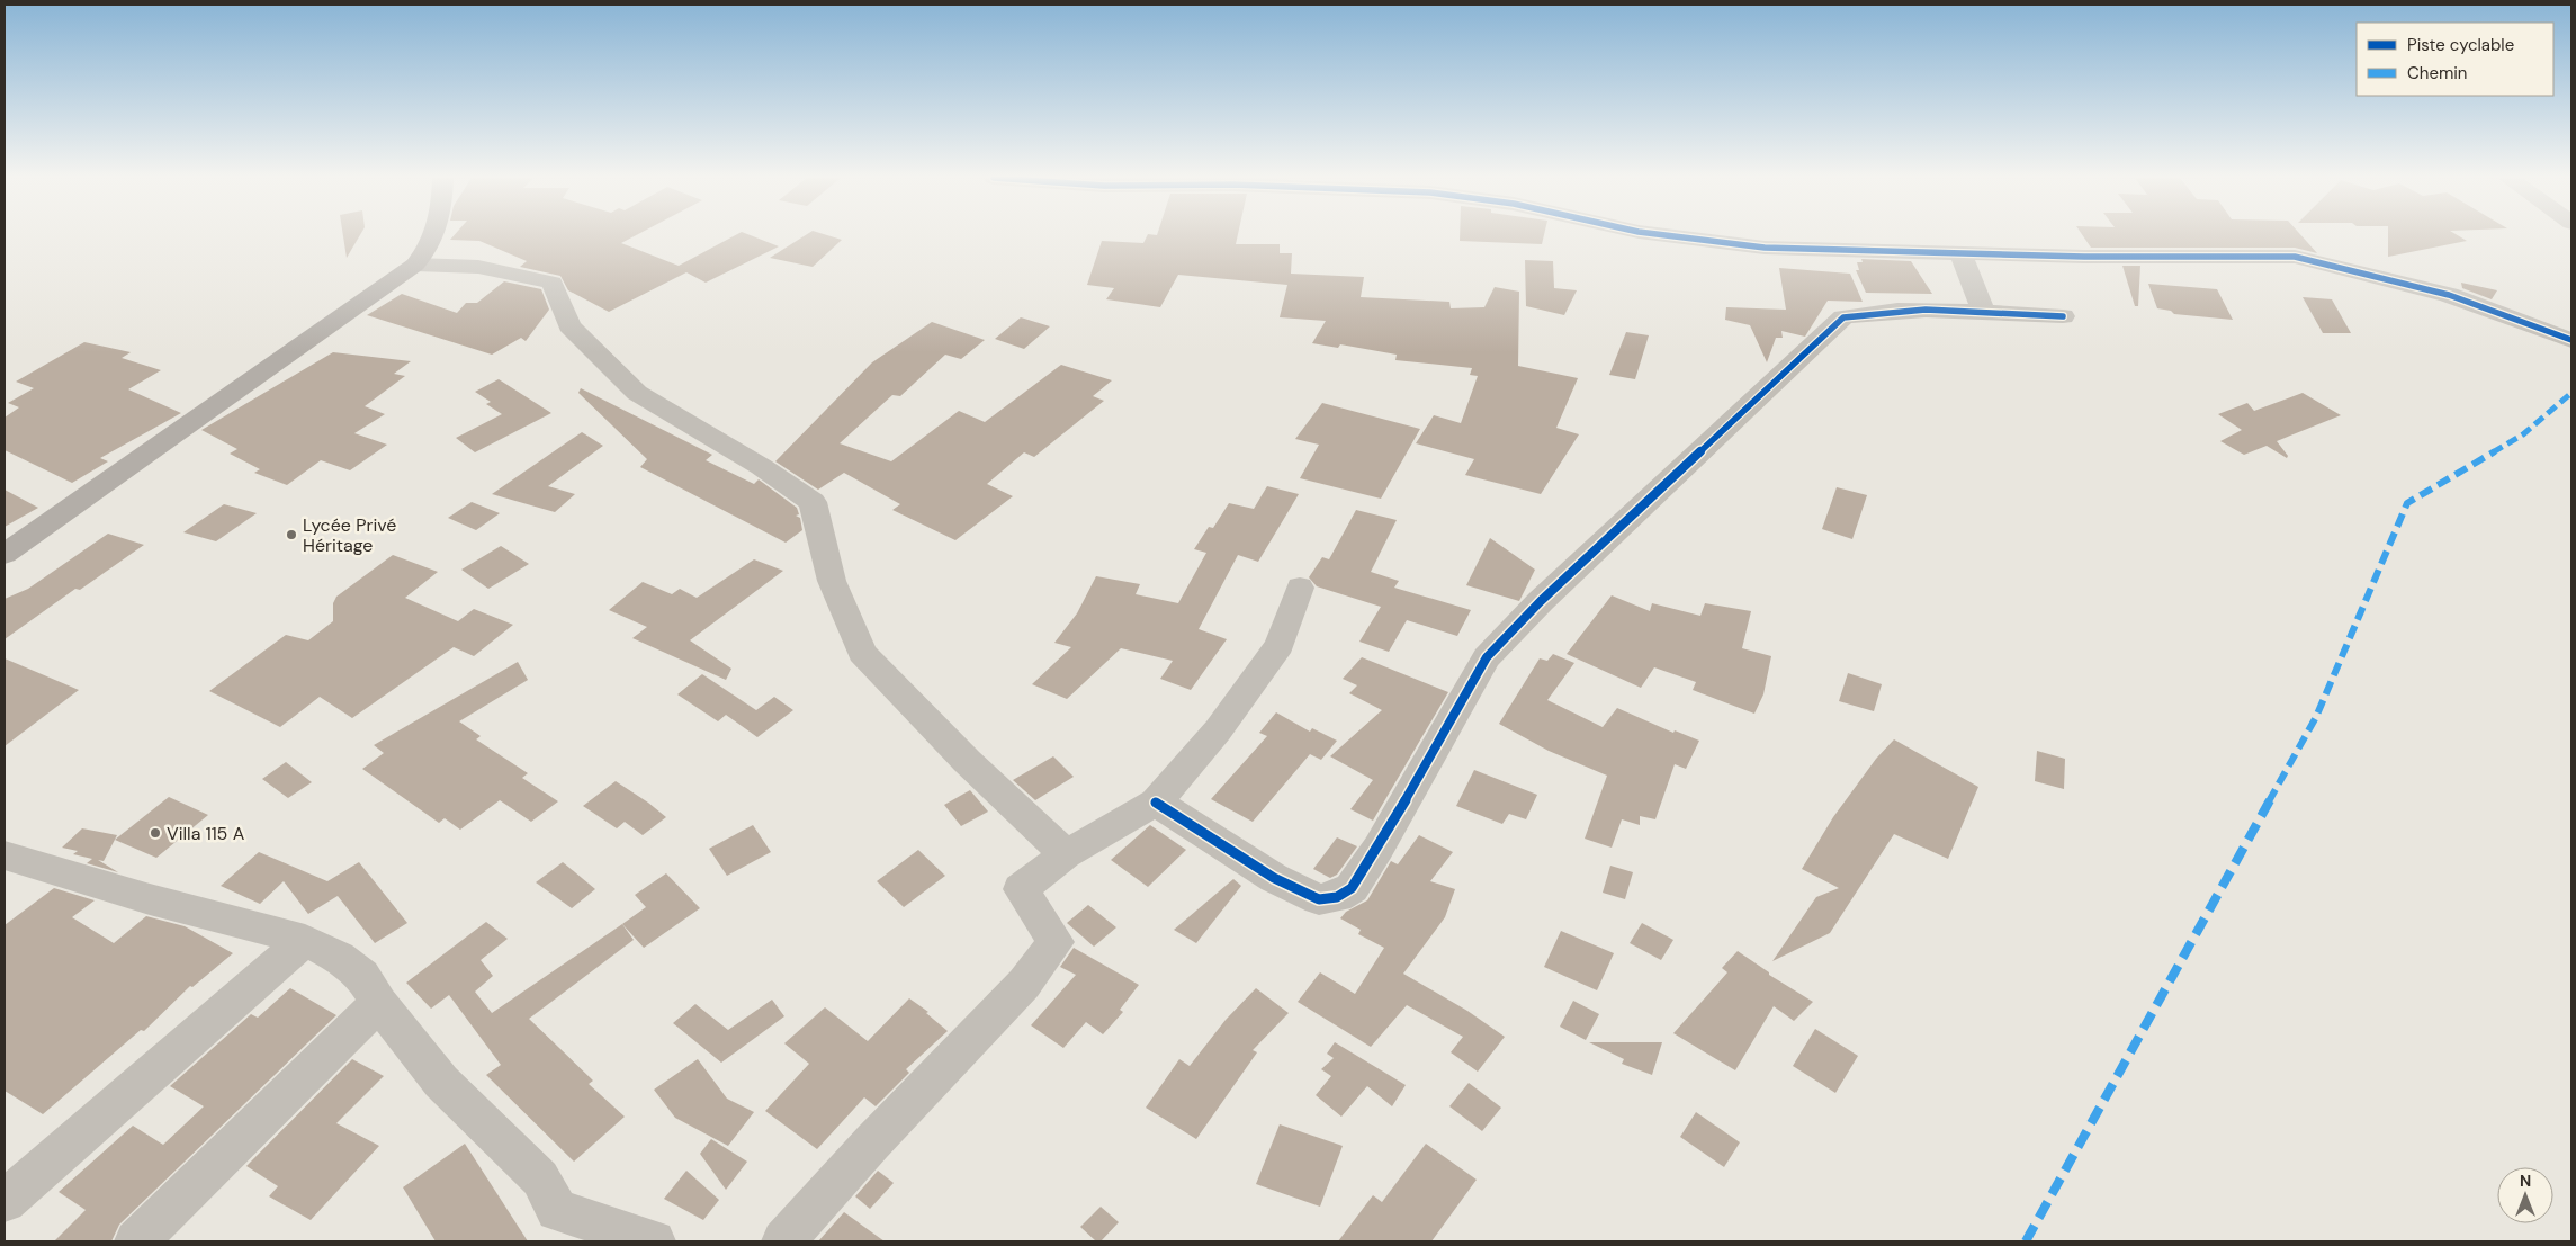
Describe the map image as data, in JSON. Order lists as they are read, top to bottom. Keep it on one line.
{"places":["Lycée Privé Héritage","Villa 115 A"],"legend":["Piste cyclable","Chemin"],"north":"top"}
